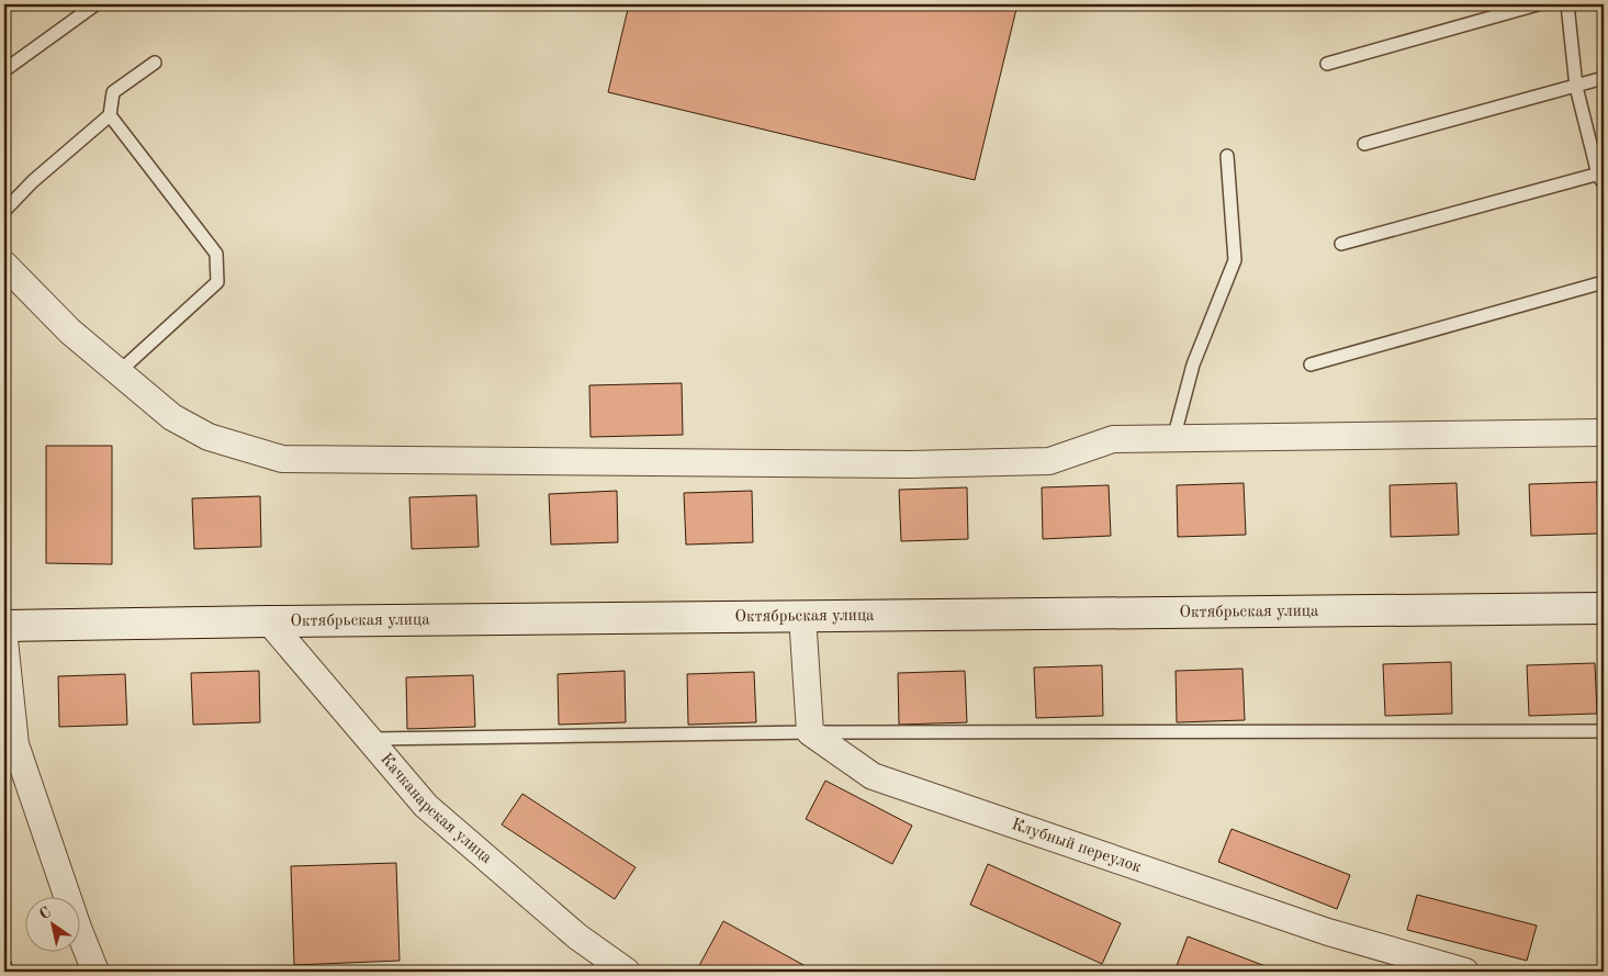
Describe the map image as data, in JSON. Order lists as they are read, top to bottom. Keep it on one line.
{"streets":{"street":["Октябрьская улица","Качканарская улица","Клубный переулок"]},"crossings":[["Октябрьская улица","Качканарская улица"]],"north":"top left"}
